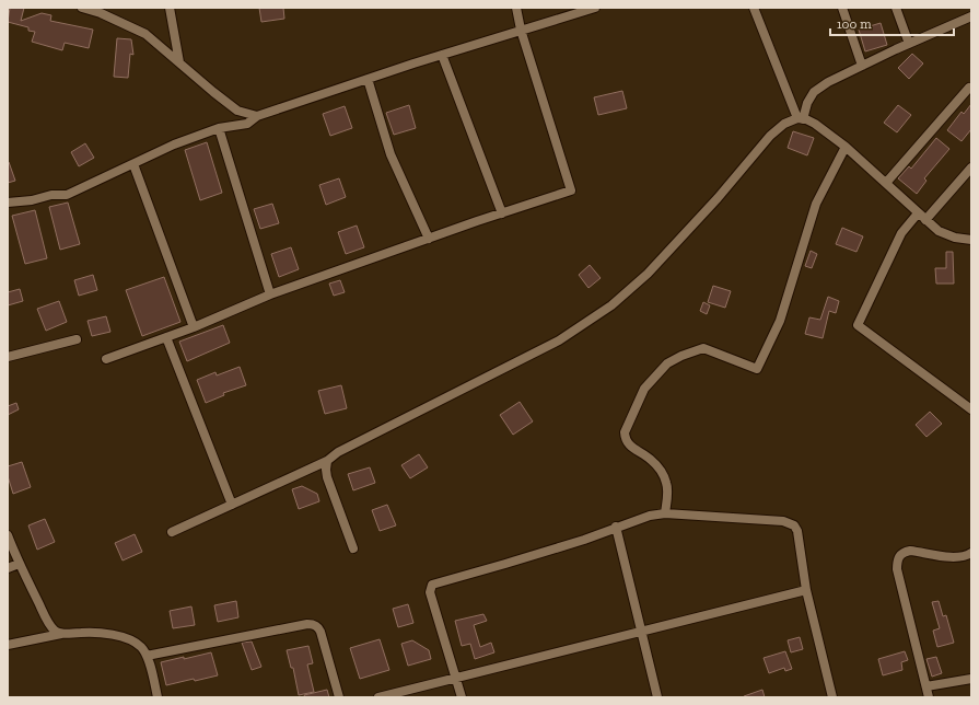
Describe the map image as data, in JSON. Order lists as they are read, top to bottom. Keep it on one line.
{"scale_bar":"100 m"}
